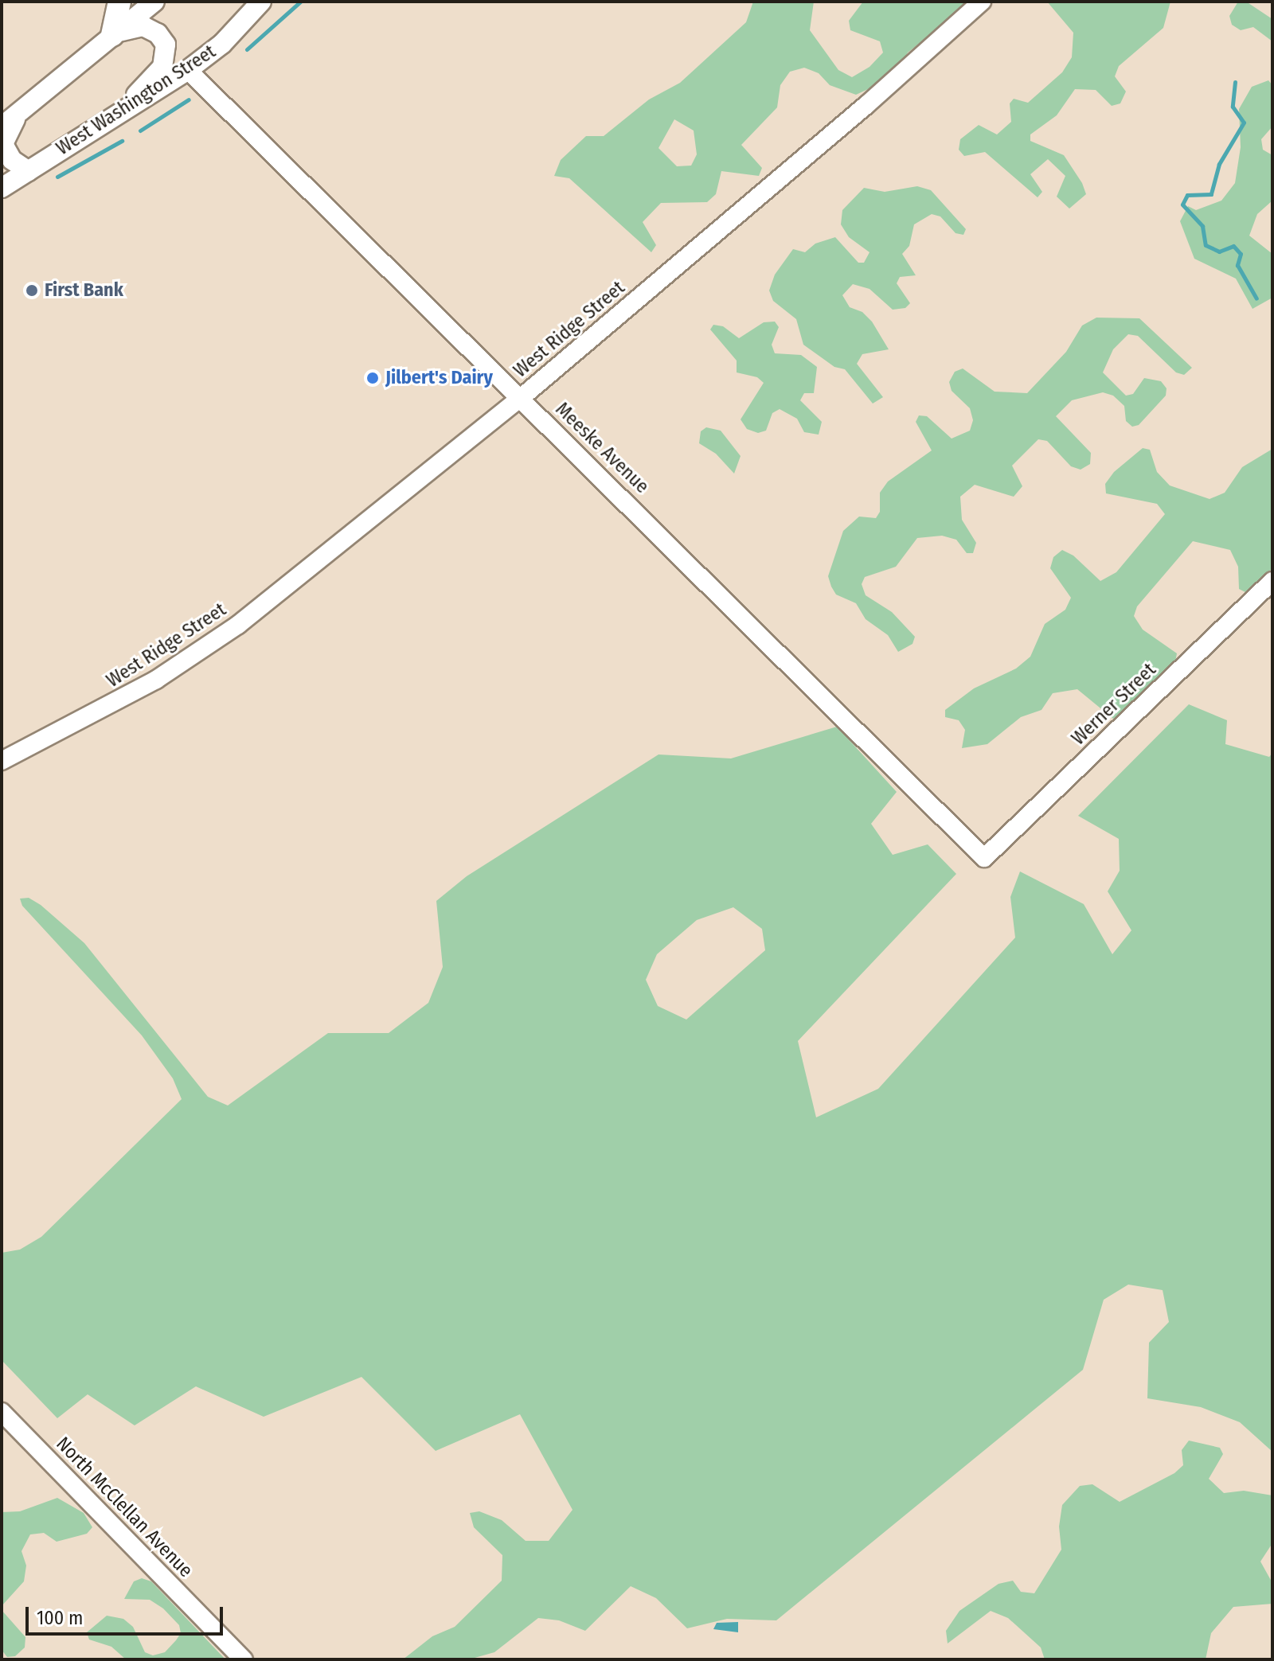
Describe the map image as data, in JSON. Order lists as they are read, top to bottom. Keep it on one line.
{"streets":{"main road":["West Washington Street"],"street":["West Ridge Street","Meeske Avenue","Werner Street","North McClellan Avenue"]},"crossings":[["West Washington Street","Meeske Avenue"],["West Ridge Street","Meeske Avenue"],["Meeske Avenue","Werner Street"]],"places":["First Bank","Jilbert's Dairy"],"scale_bar":"100 m"}
